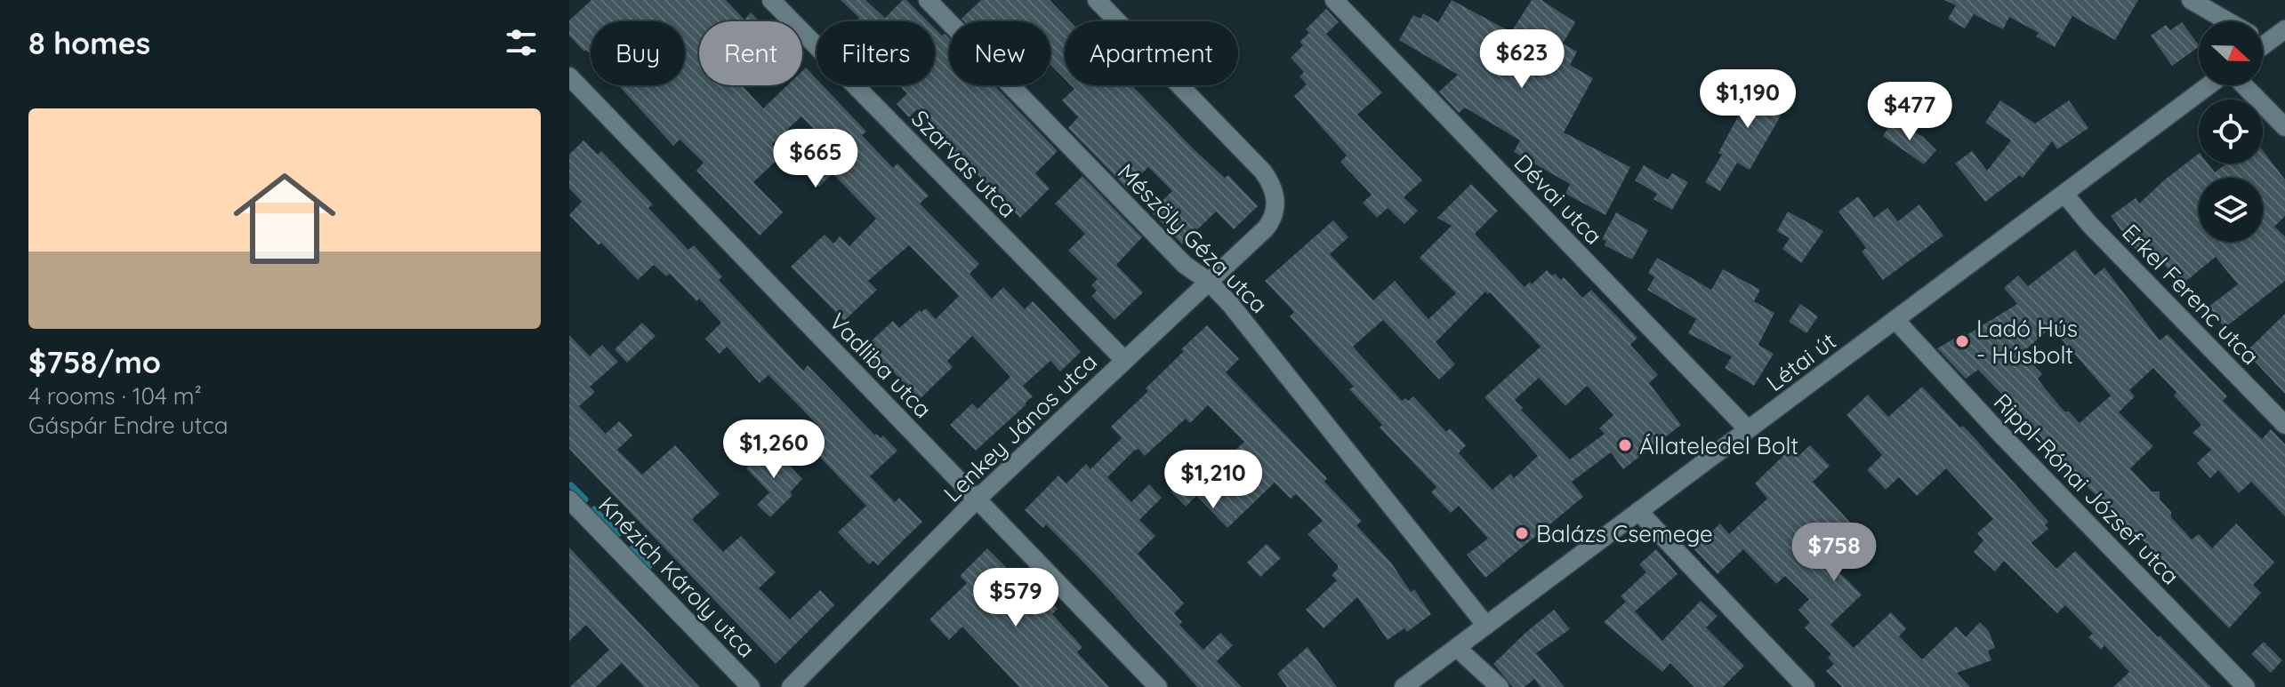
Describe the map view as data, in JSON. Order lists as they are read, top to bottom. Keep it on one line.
{"streets":{"street":["Szarvas utca","Dévai utca","Mészöly Géza utca","Erkel Ferenc utca","Létai út","Vadliba utca","Lenkey János utca","Rippl-Rónai József utca","Knézich Károly utca"]},"crossings":[["Szarvas utca","Lenkey János utca"],["Dévai utca","Létai út"],["Mészöly Géza utca","Létai út"],["Mészöly Géza utca","Lenkey János utca"],["Erkel Ferenc utca","Létai út"],["Létai út","Rippl-Rónai József utca"],["Vadliba utca","Lenkey János utca"]],"places":["Ladó Hús - Húsbolt","Állateledel Bolt","Balázs Csemege"],"north":"right","page":{"heading":"8 homes","chip":["Buy","Rent","Filters","New","Apartment"],"price":["$623","$1,190","$477","$665","$1,260","$1,210","$758","$579"],"list":[{"name":"$758/mo","note":"4 rooms · 104 m² · Gáspár Endre utca"}]}}
